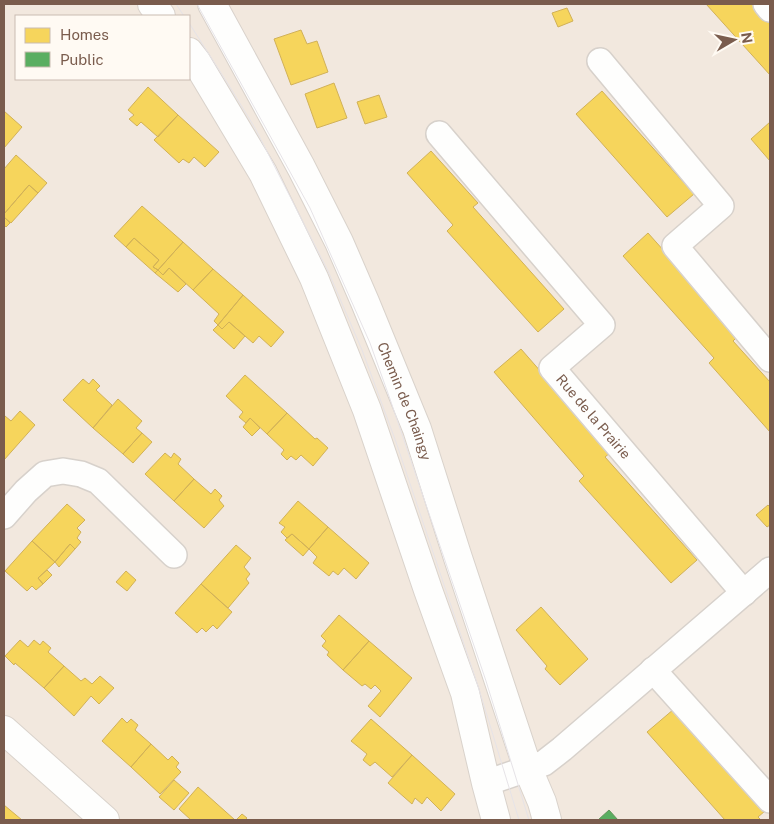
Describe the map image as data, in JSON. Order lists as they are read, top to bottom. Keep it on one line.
{"streets":{"street":["Chemin de Chaingy","Rue de la Prairie"]},"legend":["Homes","Public"],"north":"right"}
